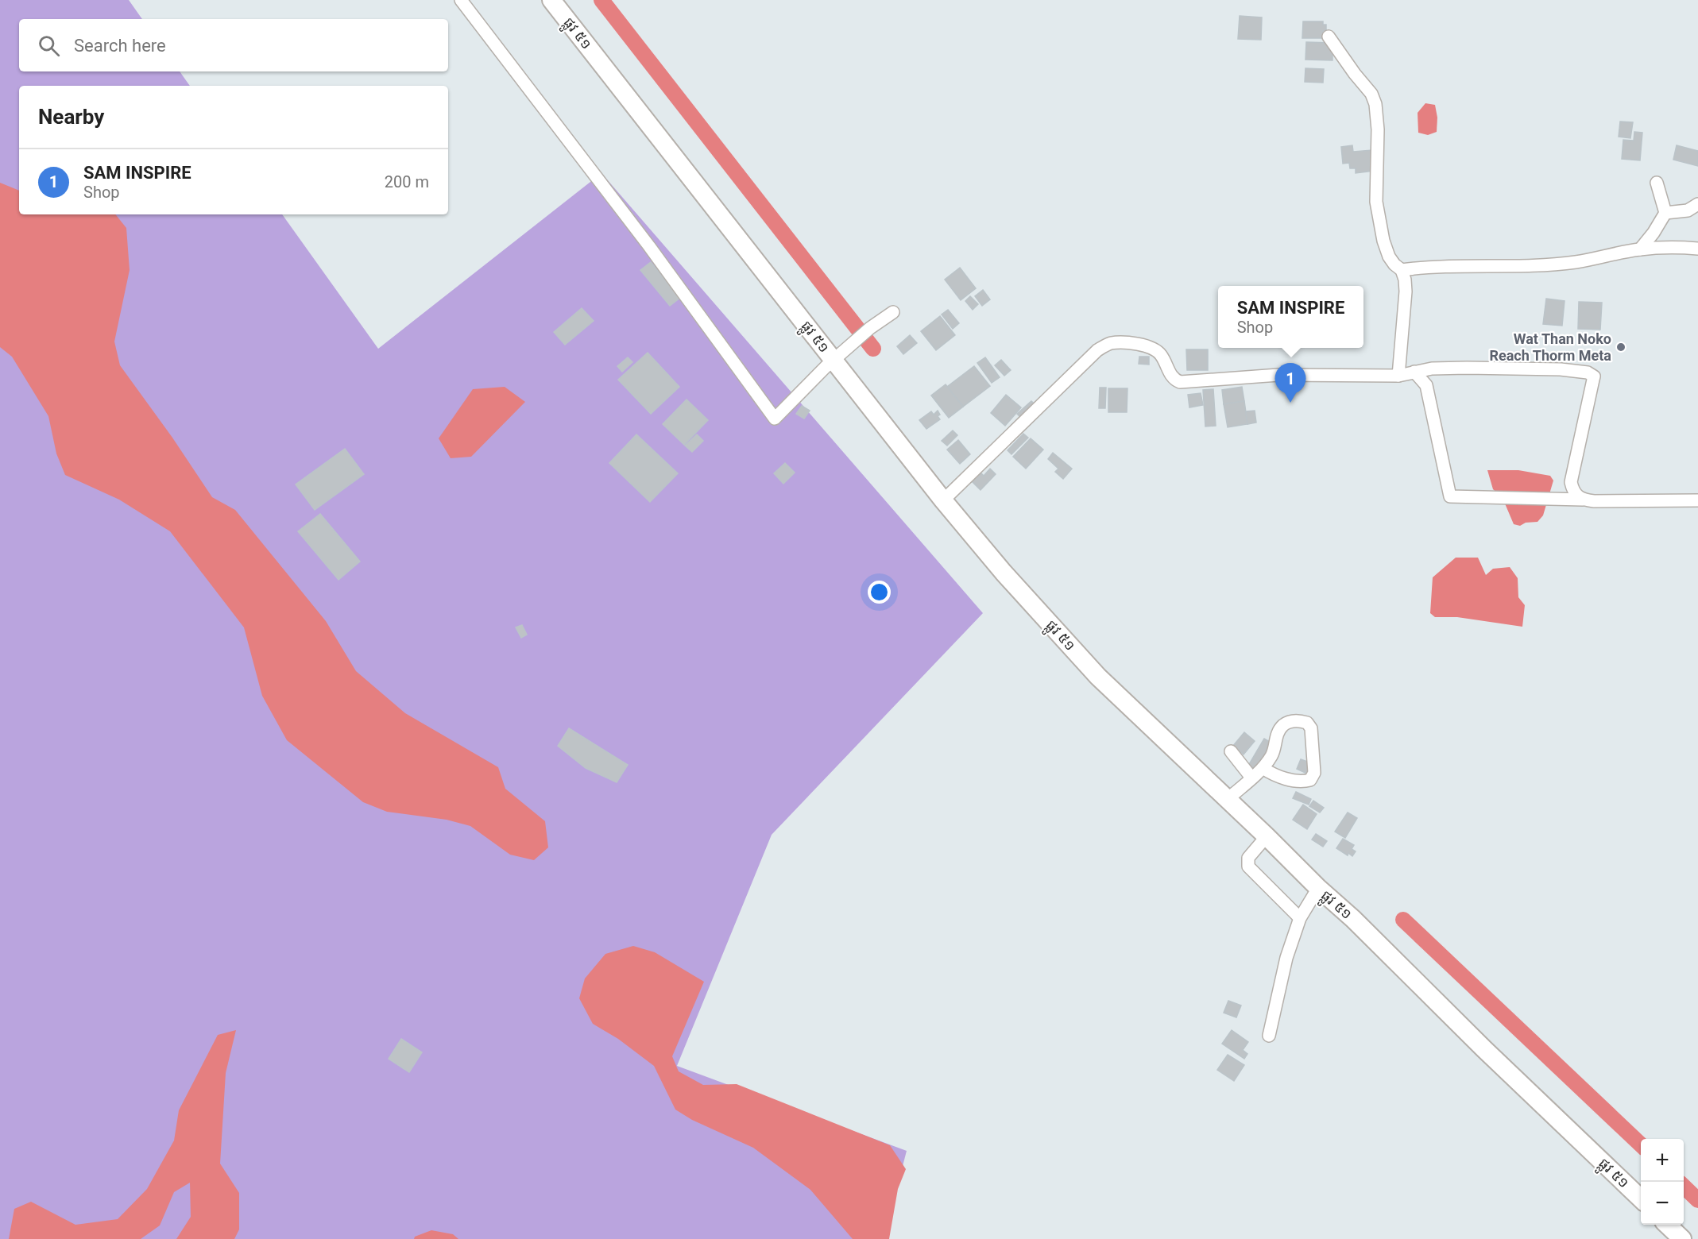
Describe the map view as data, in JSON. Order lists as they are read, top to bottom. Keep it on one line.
{"streets":{"main road":["ផ្លូវ ៥១"]},"places":["Wat Than Noko Reach Thorm Meta"],"page":{"search":"Search here","heading":"Nearby","list":[{"mark":"1","name":"SAM INSPIRE","note":"Shop","value":"200 m"}],"popup":["SAM INSPIRE","Shop"],"pins":"1","map_buttons":["+","−"]}}
